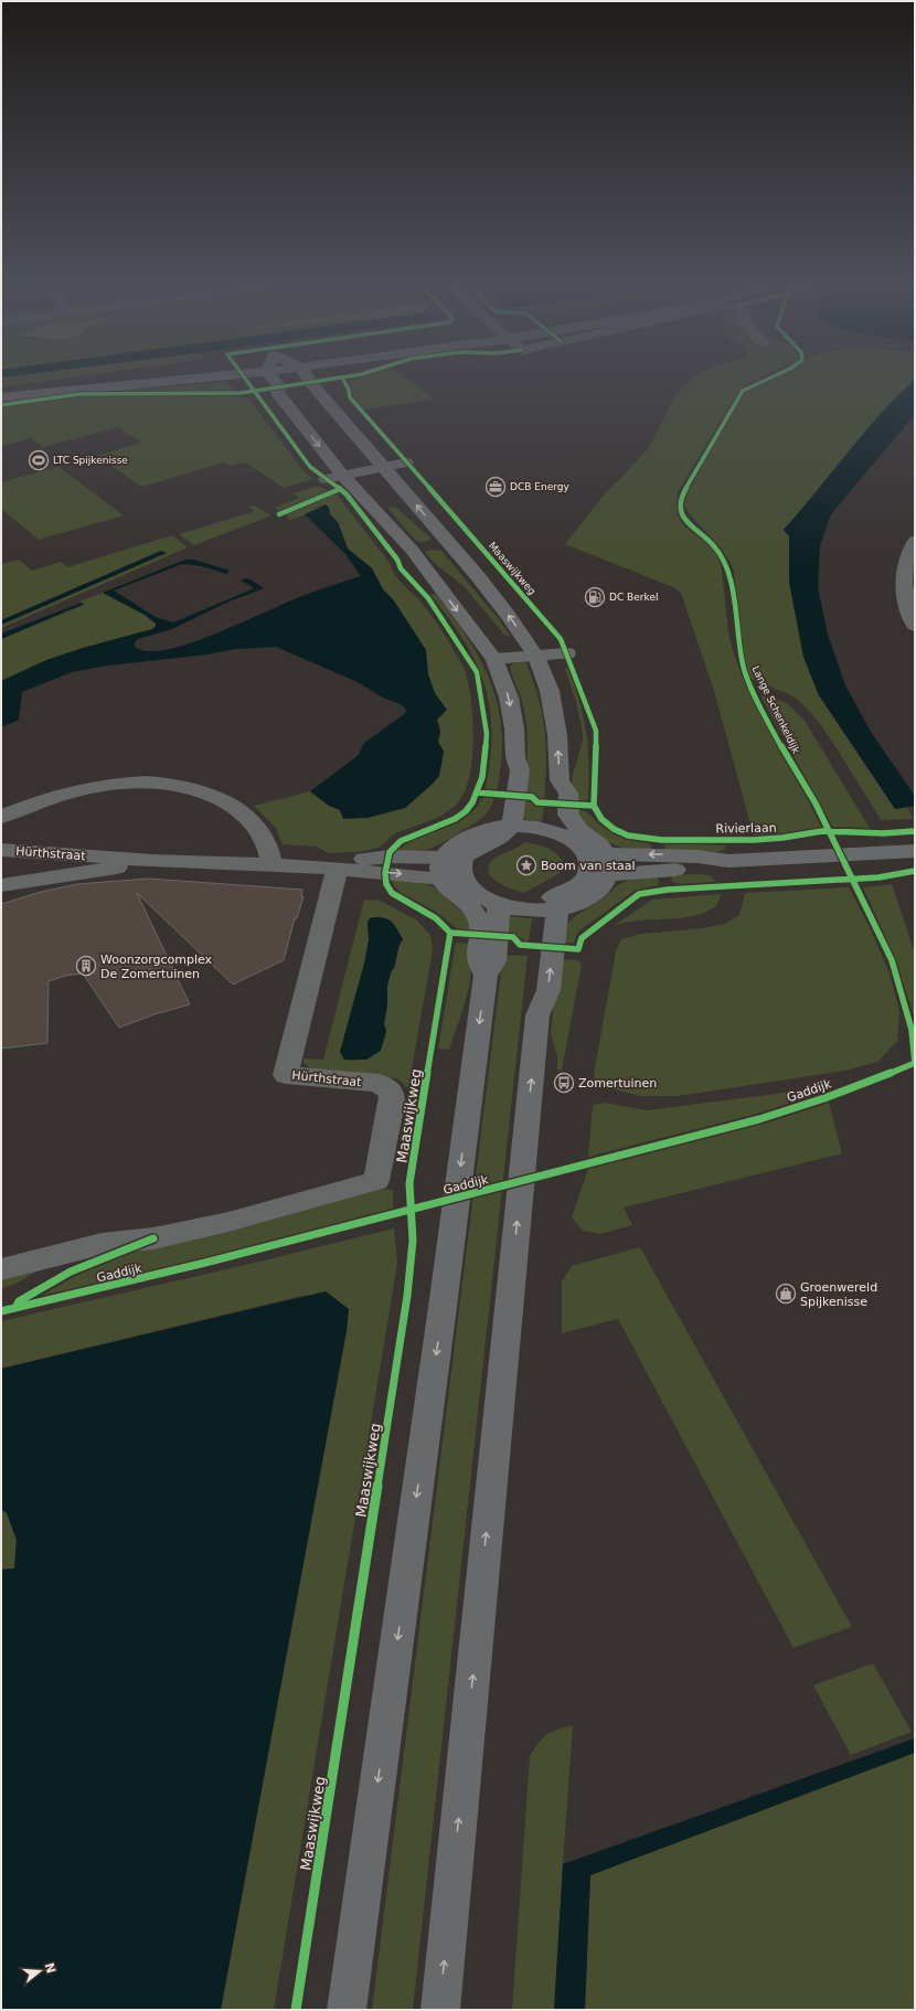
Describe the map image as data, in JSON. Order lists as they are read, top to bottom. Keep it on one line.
{"streets":{"street":["Hürthstraat"],"cycle path":["Maaswijkweg","Lange Schenkeldijk","Gaddijk"]},"places":{"sports":["LTC Spijkenisse"],"office":["DCB Energy"],"fuel station":["DC Berkel"],"place":["Boom van staal"],"building":["Woonzorgcomplex De Zomertuinen"],"bus stop":["Zomertuinen"],"shop":["Groenwereld Spijkenisse"]},"north":"right"}
